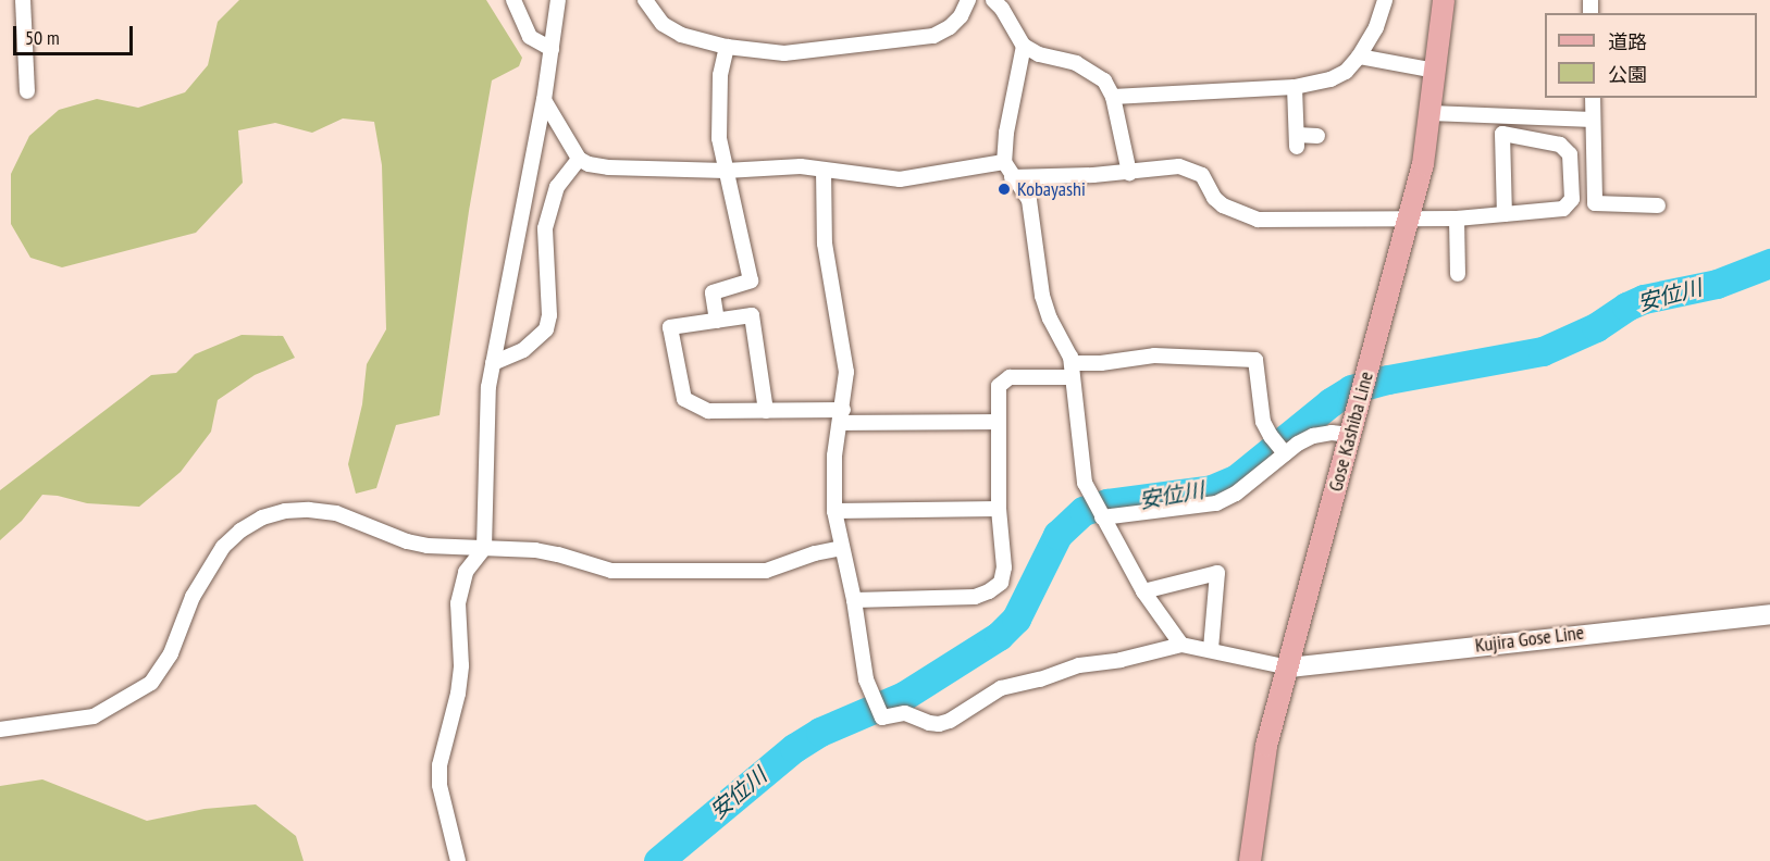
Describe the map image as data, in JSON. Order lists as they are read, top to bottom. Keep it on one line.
{"streets":{"main road":["Gose Kashiba Line","Kujira Gose Line"]},"crossings":[["Gose Kashiba Line","Kujira Gose Line"]],"water":["安位川"],"places":["Kobayashi"],"legend":["道路","公園"],"scale_bar":"50 m"}
